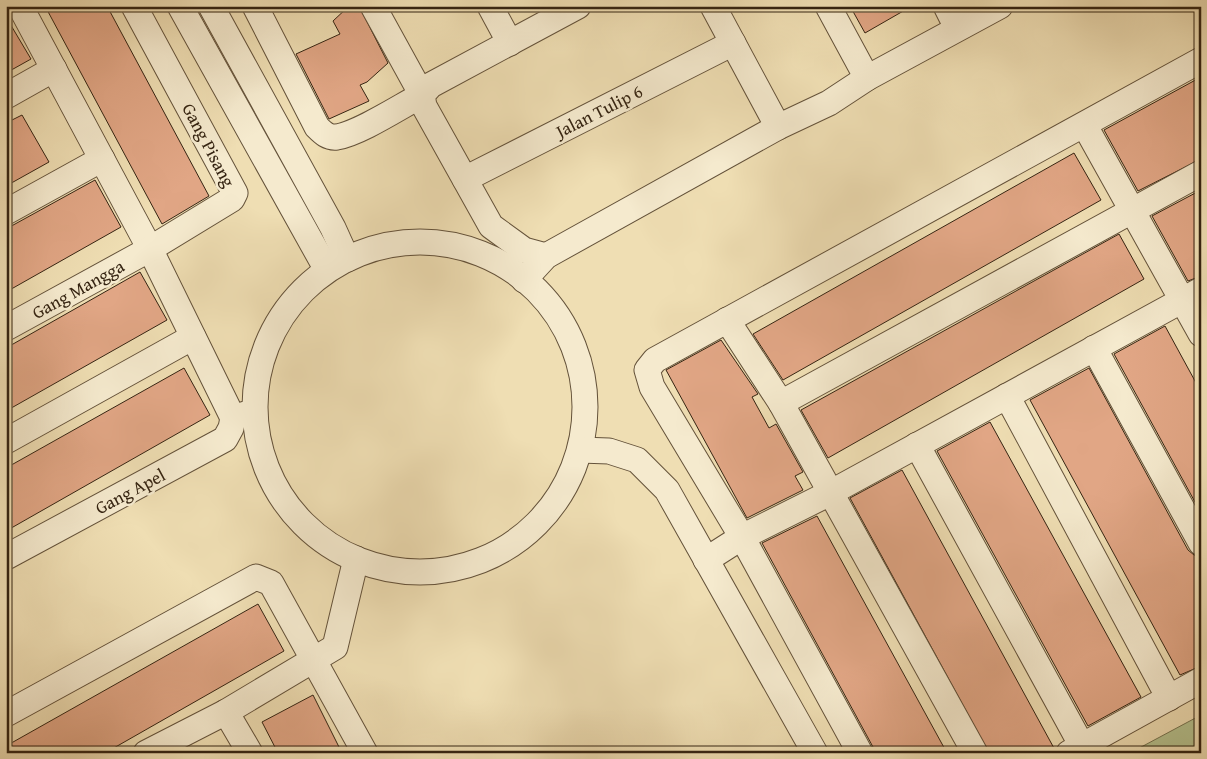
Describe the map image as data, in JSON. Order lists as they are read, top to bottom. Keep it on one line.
{"streets":{"street":["Jalan Tulip 6","Gang Pisang","Gang Mangga","Gang Apel"]},"crossings":[["Gang Pisang","Gang Mangga"]]}
